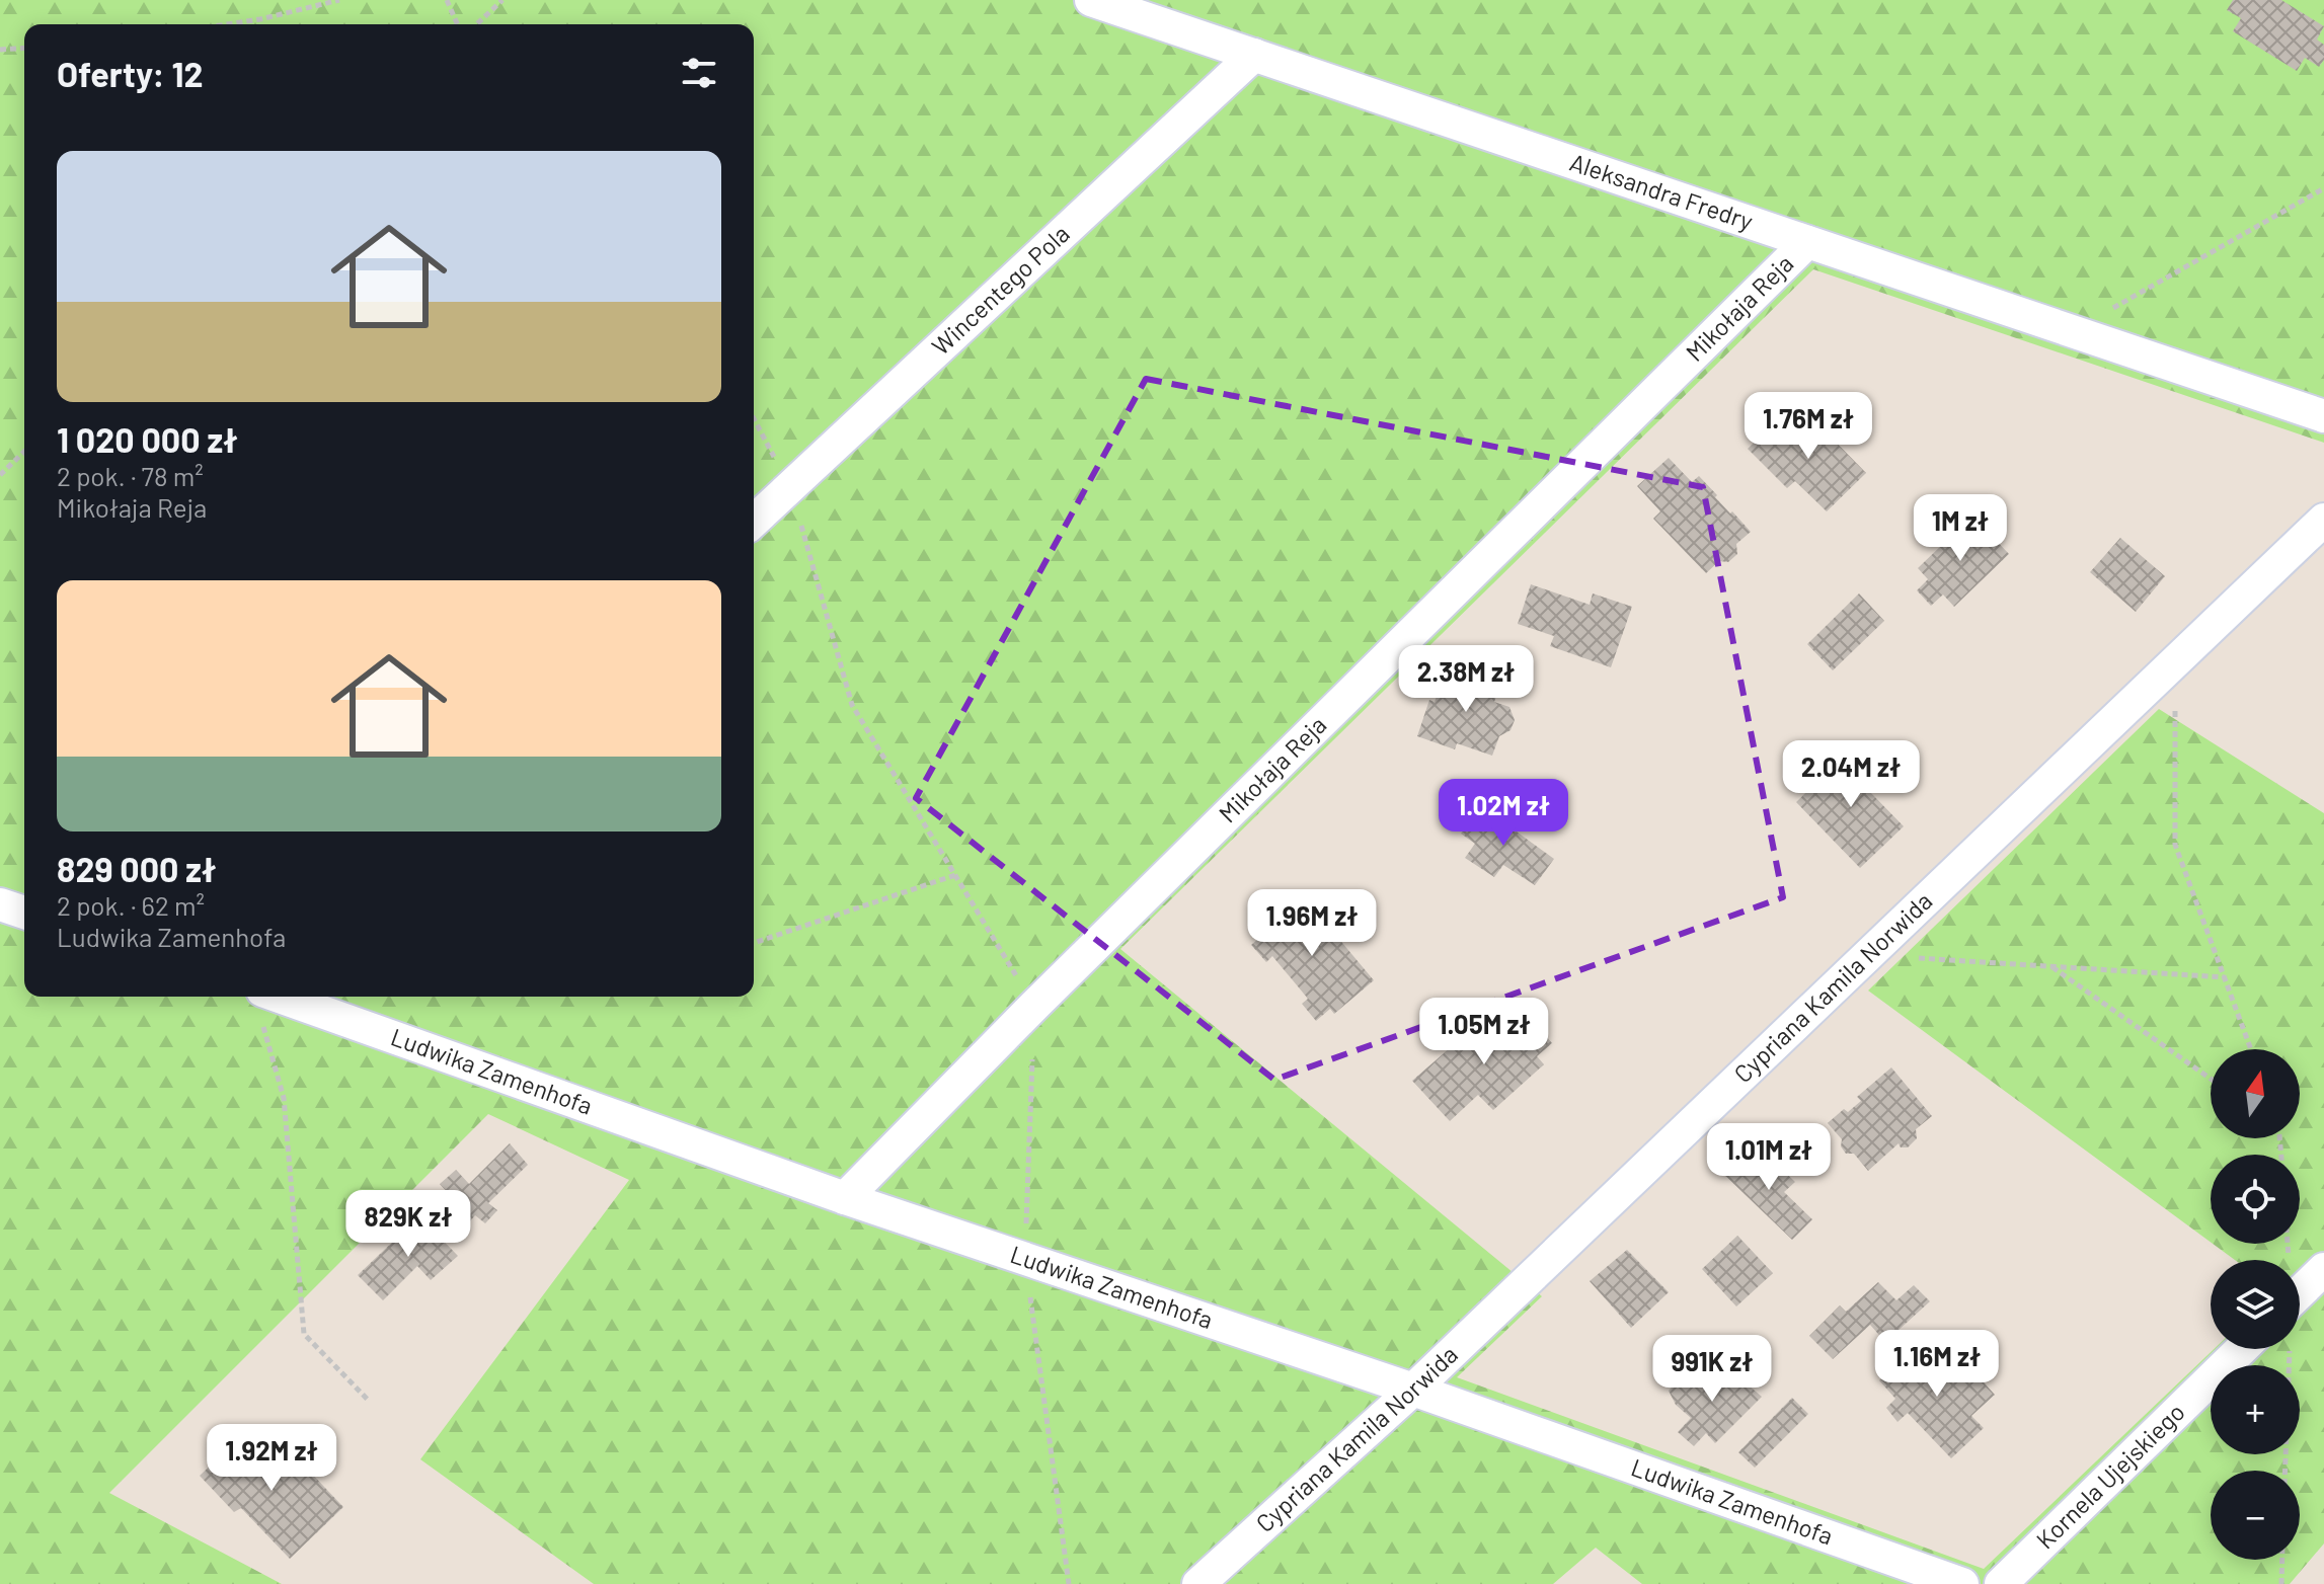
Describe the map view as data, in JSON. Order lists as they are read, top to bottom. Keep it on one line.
{"streets":{"street":["Aleksandra Fredry","Wincentego Pola","Mikołaja Reja","Cypriana Kamila Norwida","Ludwika Zamenhofa","Kornela Ujejskiego"]},"crossings":[["Aleksandra Fredry","Wincentego Pola"],["Aleksandra Fredry","Mikołaja Reja"],["Mikołaja Reja","Ludwika Zamenhofa"],["Cypriana Kamila Norwida","Ludwika Zamenhofa"]],"north":"top","page":{"heading":"Oferty: 12","list":[{"name":"1 020 000 zł","note":"2 pok. · 78 m² · Mikołaja Reja"},{"name":"829 000 zł","note":"2 pok. · 62 m² · Ludwika Zamenhofa"}],"price":["1.76M zł","1M zł","2.38M zł","2.04M zł","1.02M zł","1.96M zł","1.05M zł","1.01M zł","829K zł","1.16M zł","991K zł","1.92M zł"],"map_buttons":["+","−"]}}
